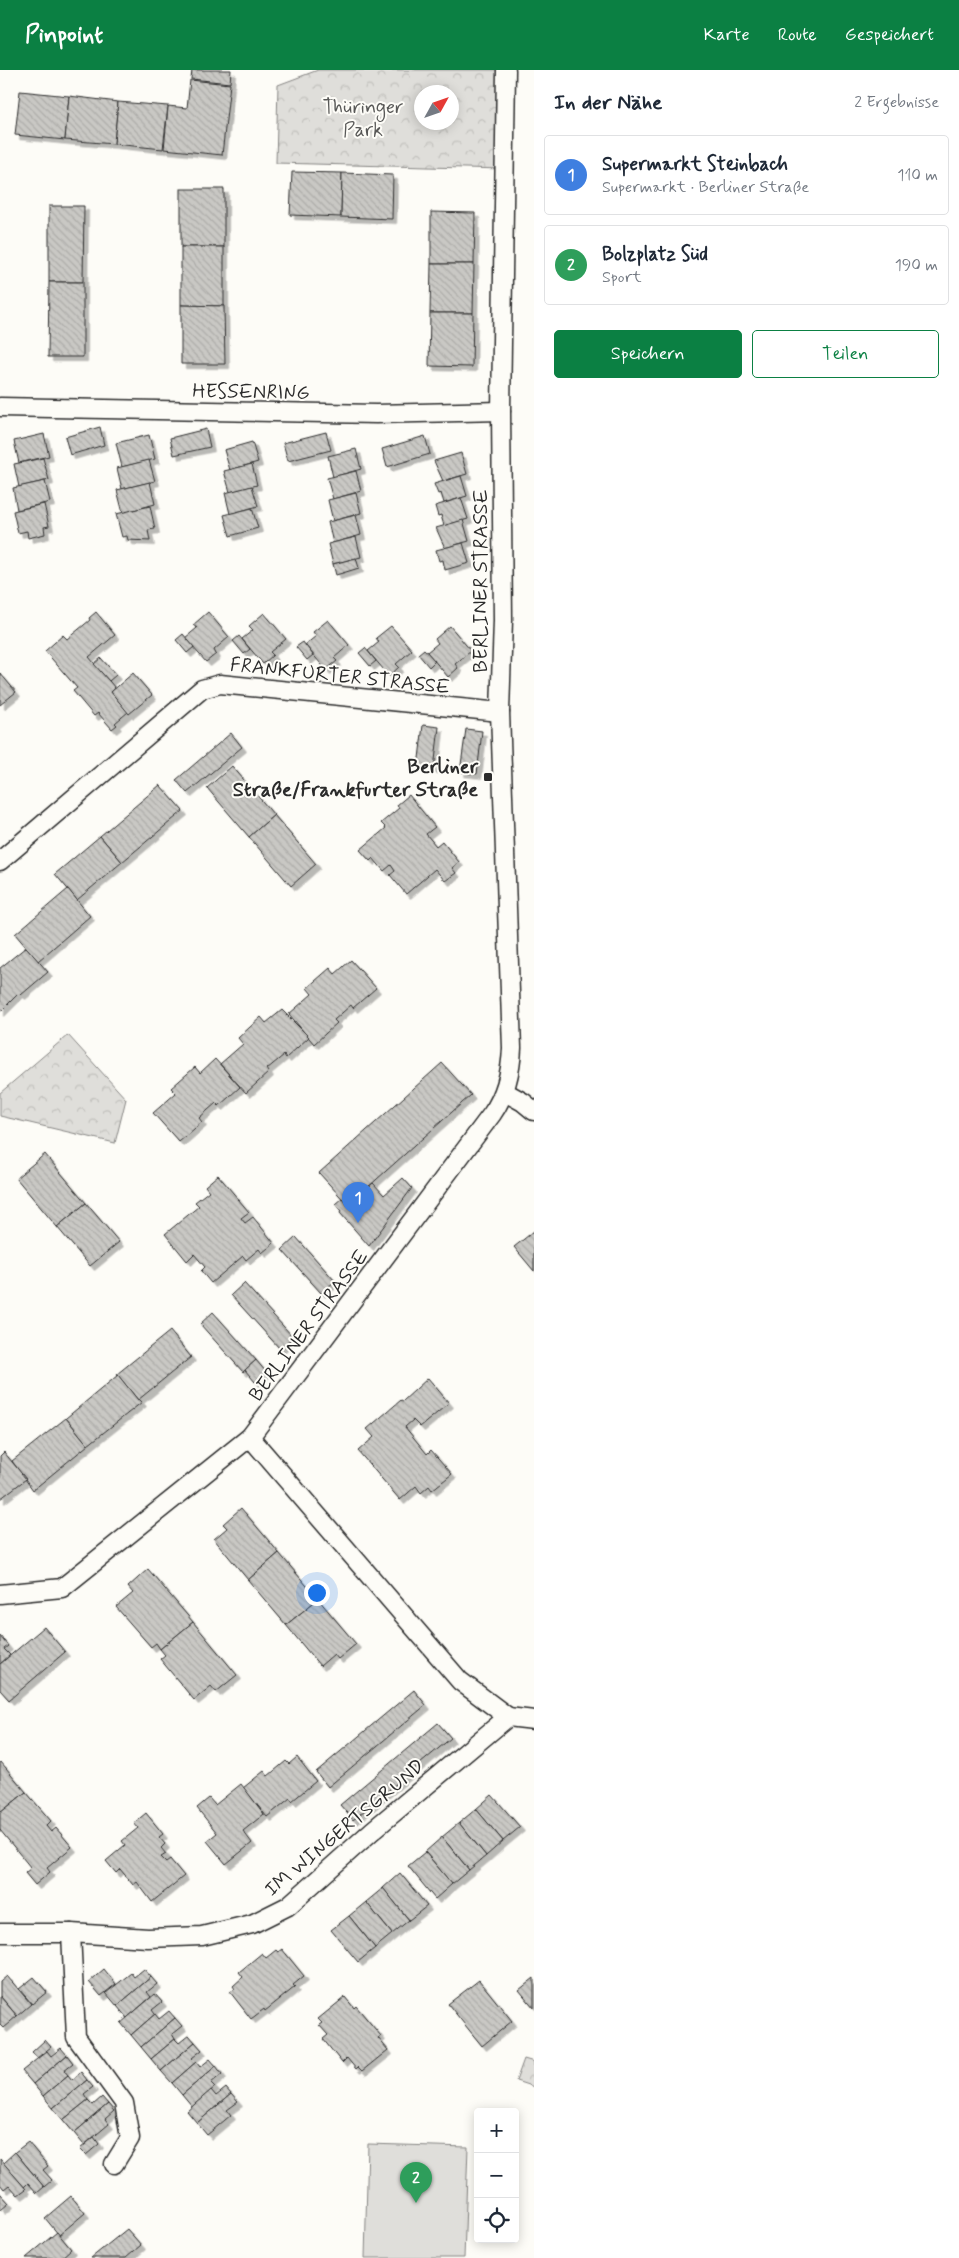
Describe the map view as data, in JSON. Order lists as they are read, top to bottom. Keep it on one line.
{"streets":{"street":["HESSENRING","BERLINER STRASSE","FRANKFURTER STRASSE","IM WINGERTSGRUND"]},"crossings":[["HESSENRING","BERLINER STRASSE"],["BERLINER STRASSE","FRANKFURTER STRASSE"]],"parks":["Thüringer Park"],"places":{"transit":["Berliner Straße/Frankfurter Straße"]},"north":"top right","page":{"header":"Pinpoint","nav":["Karte","Route","Gespeichert"],"heading":["In der Nähe","2 Ergebnisse"],"list":[{"mark":"1","name":"Supermarkt Steinbach","note":"Supermarkt · Berliner Straße","value":"110 m"},{"mark":"2","name":"Bolzplatz Süd","note":"Sport","value":"190 m"}],"buttons":["Speichern","Teilen"],"pins":["1","2"],"map_buttons":["+","−"]}}
